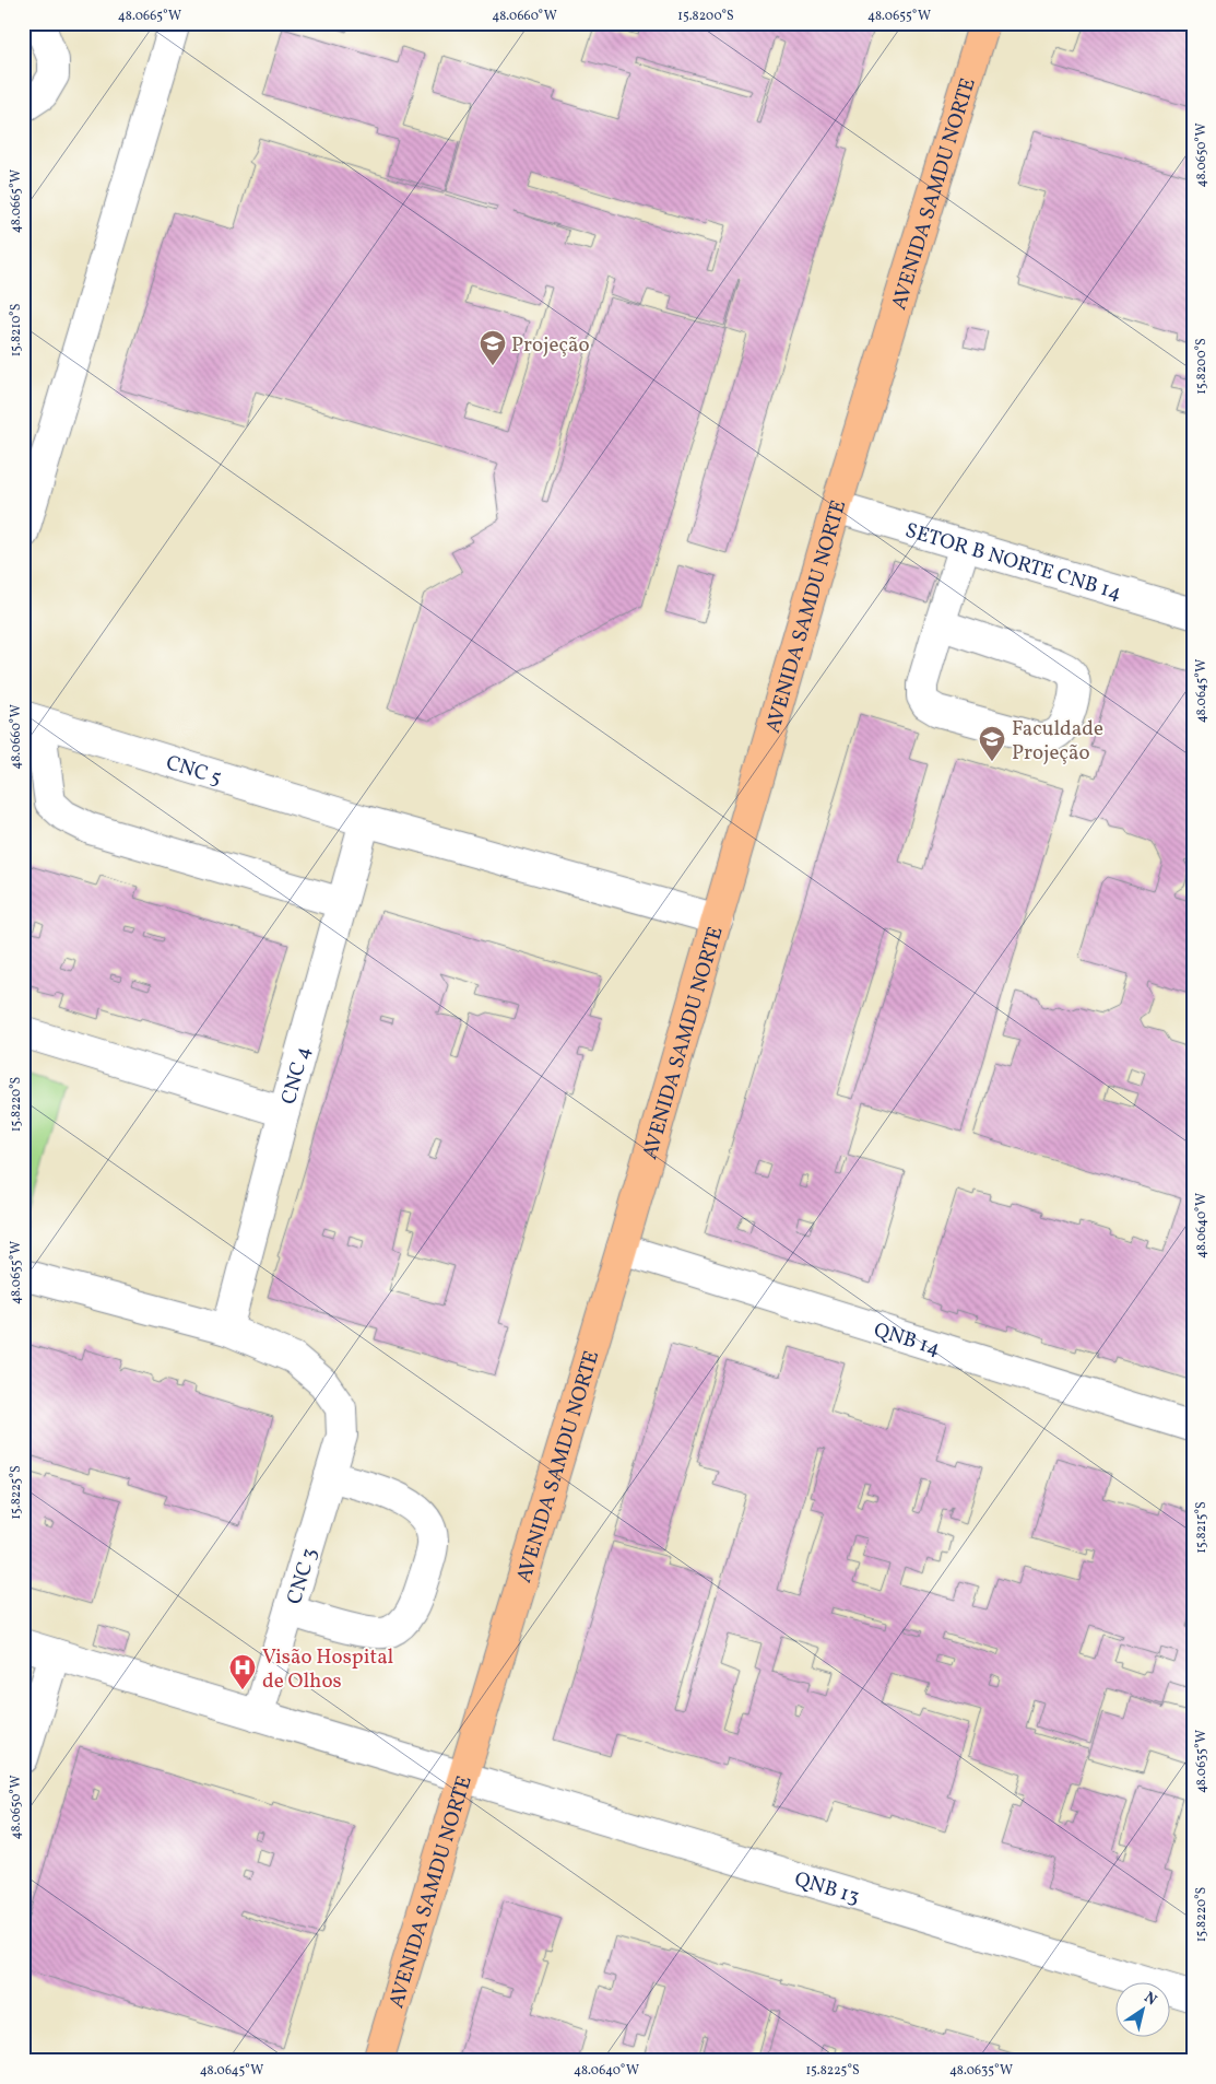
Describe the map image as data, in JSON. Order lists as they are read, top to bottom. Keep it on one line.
{"streets":{"main road":["AVENIDA SAMDU NORTE"],"street":["SETOR B NORTE CNB 14","CNC 5","CNC 4","QNB 14","CNC 3","QNB 13"]},"crossings":[["AVENIDA SAMDU NORTE","SETOR B NORTE CNB 14"],["AVENIDA SAMDU NORTE","CNC 5"],["AVENIDA SAMDU NORTE","QNB 14"],["AVENIDA SAMDU NORTE","QNB 13"],["CNC 5","CNC 4"],["CNC 4","CNC 3"],["CNC 3","QNB 13"]],"places":{"school or university":["Projeção","Faculdade Projeção"],"hospital":["Visão Hospital de Olhos"]},"north":"top right","coordinates":["48.0665°W","48.0660°W","15.8200°S","48.0655°W","48.0650°W","15.8210°S","48.0645°W","15.8220°S","48.0640°W","15.8225°S","15.8215°S","48.0635°W"]}
